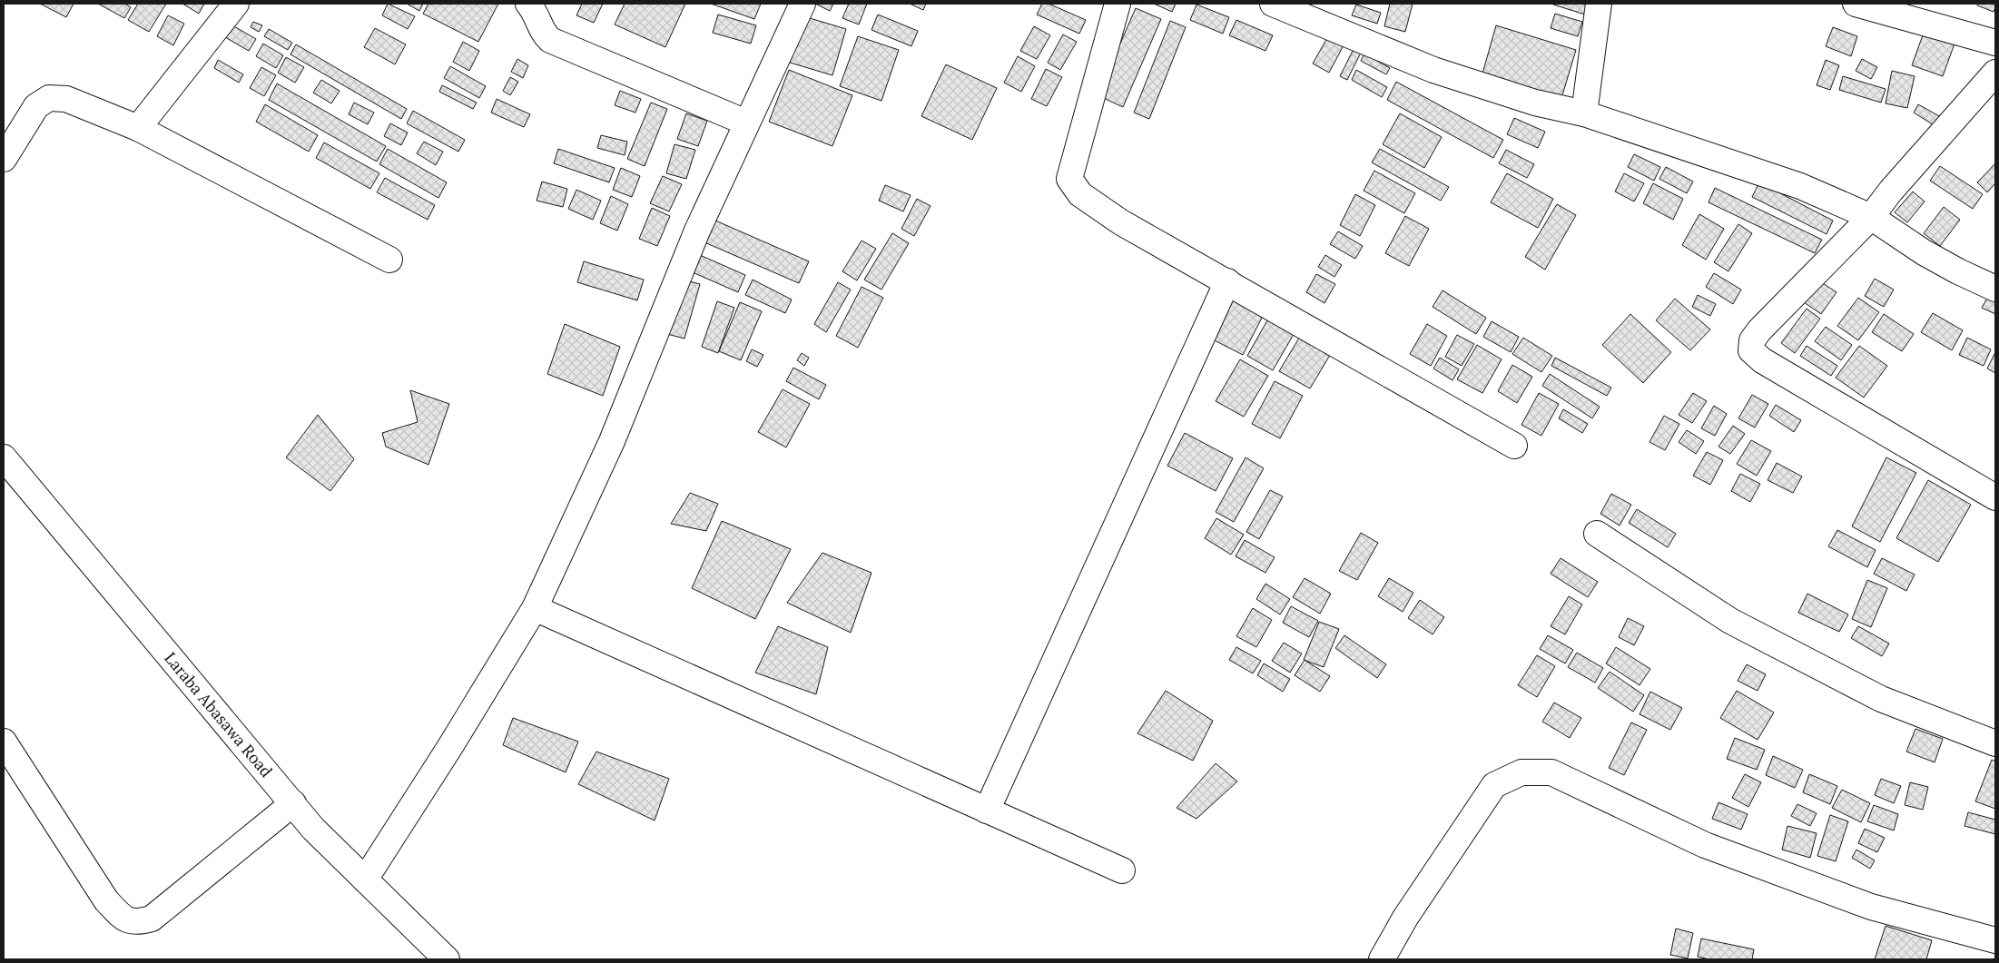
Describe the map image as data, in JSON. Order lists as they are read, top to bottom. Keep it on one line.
{"streets":{"street":["Laraba Abasawa Road"]}}
